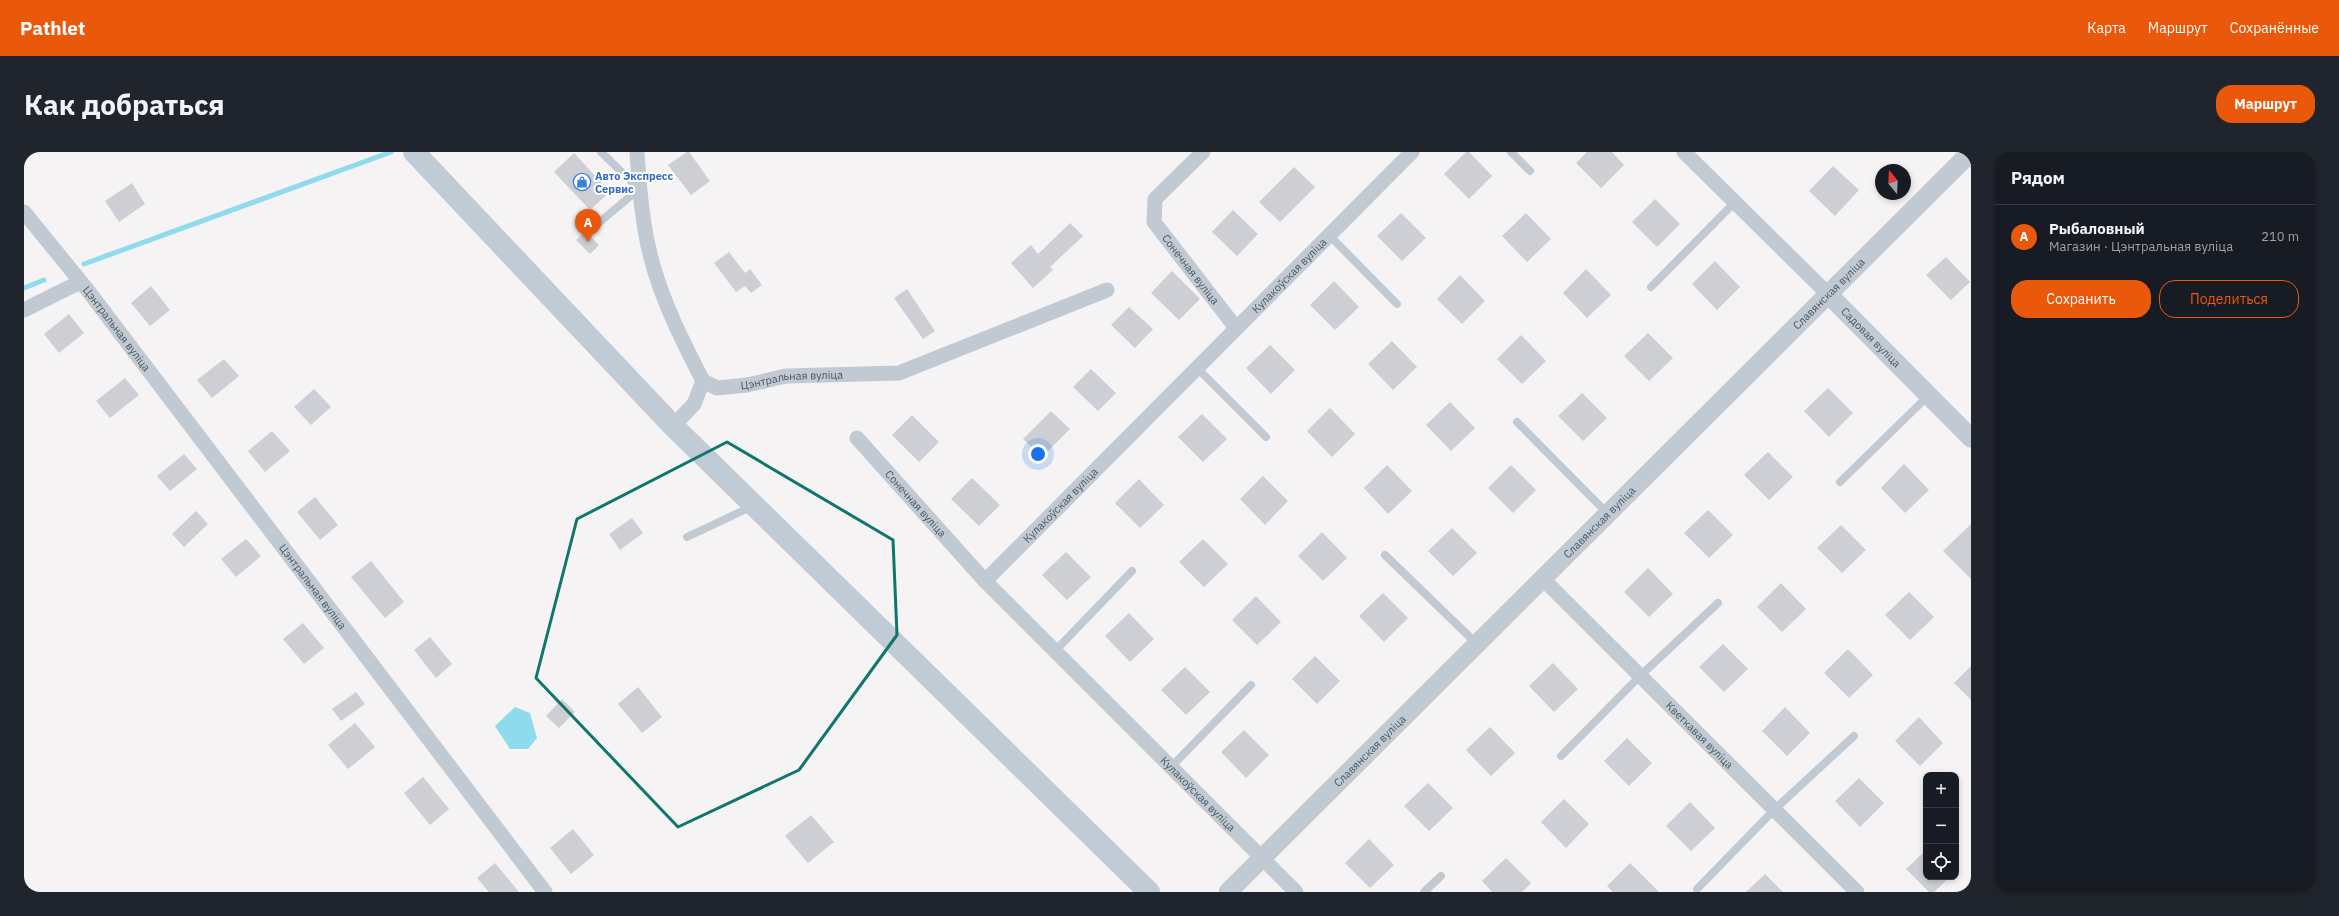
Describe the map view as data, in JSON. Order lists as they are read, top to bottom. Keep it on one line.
{"streets":{"street":["Сонечная вуліца","Кулакоўская вуліца","Славянская вуліца","Цэнтральная вуліца","Садовая вуліца","Кветкавая вуліца"]},"crossings":[["Сонечная вуліца","Кулакоўская вуліца"],["Кулакоўская вуліца","Славянская вуліца"],["Славянская вуліца","Садовая вуліца"],["Славянская вуліца","Кветкавая вуліца"]],"places":{"shop":["Авто Экспресс Сервис"]},"north":"top","page":{"header":"Pathlet","nav":["Карта","Маршрут","Сохранённые"],"buttons":["Маршрут",["Сохранить","Поделиться"]],"title":"Как добраться","heading":"Рядом","list":[{"mark":"A","name":"Рыбаловный","note":"Магазин · Цэнтральная вуліца","value":"210 m"}],"pins":"A","map_buttons":["+","−"]}}
